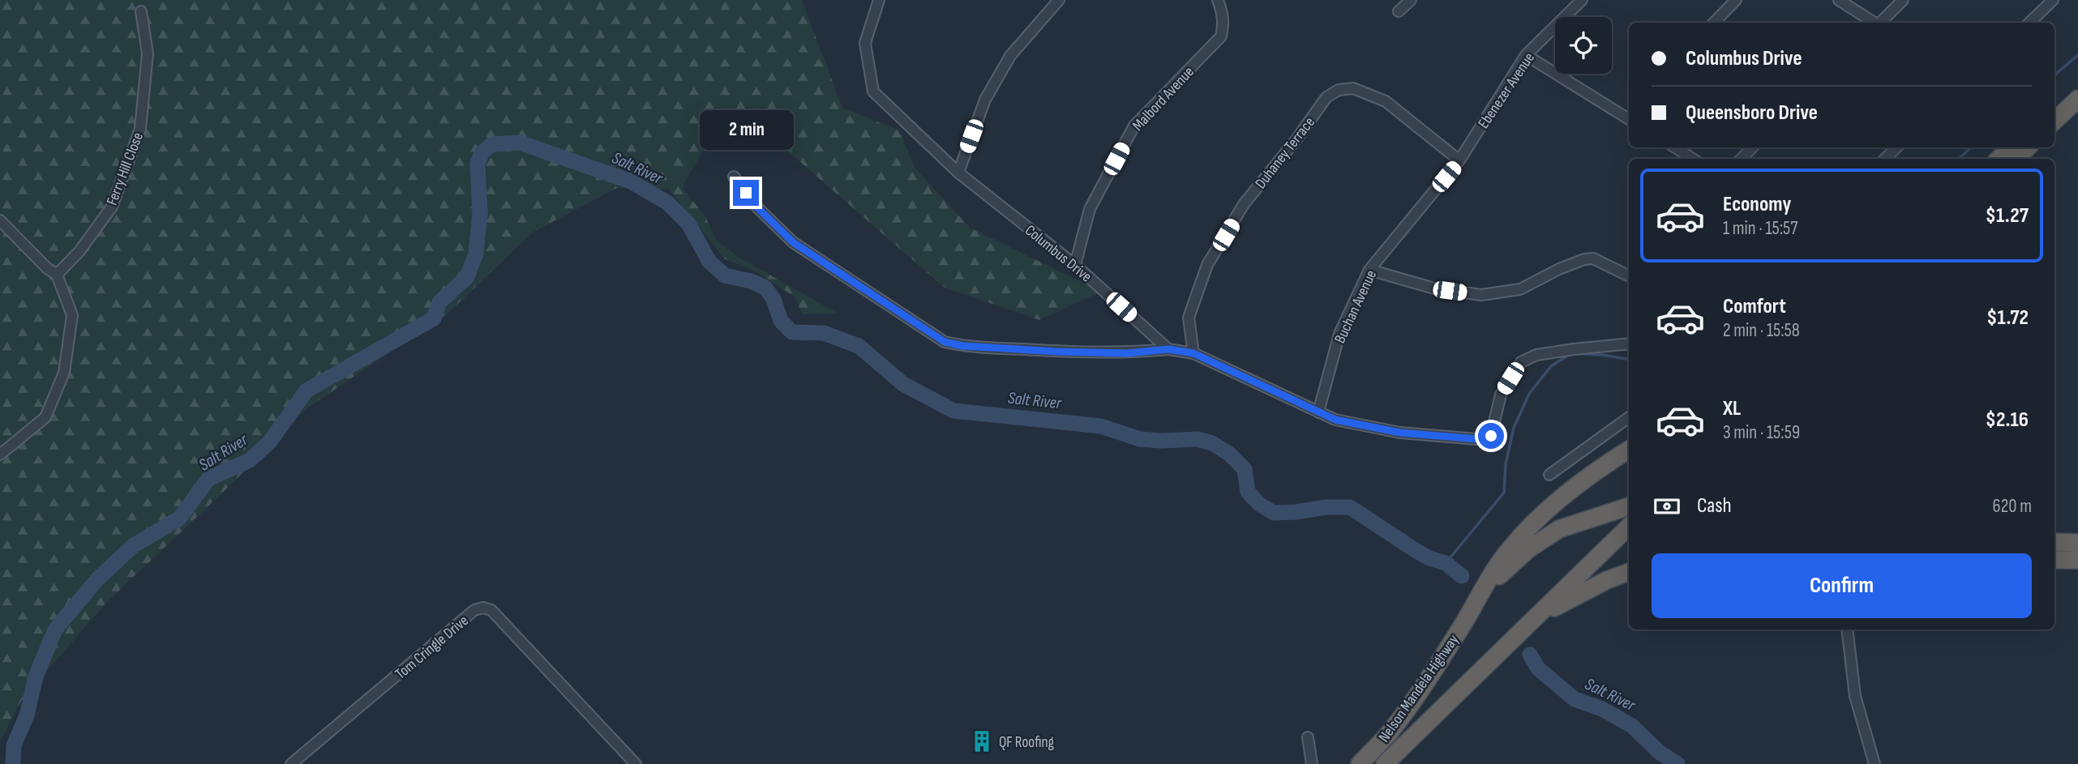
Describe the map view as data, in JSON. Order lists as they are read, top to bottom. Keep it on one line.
{"streets":{"highway":["Nelson Mandela Highway"],"street":["Ebenezer Avenue","Malbord Avenue","Duhaney Terrace","Ferry Hill Close","Columbus Drive","Buchan Avenue","Tom Cringle Drive"]},"crossings":[["Ebenezer Avenue","Duhaney Terrace"],["Ebenezer Avenue","Buchan Avenue"],["Malbord Avenue","Columbus Drive"],["Duhaney Terrace","Buchan Avenue"]],"water":["Salt River"],"places":{"building":["QF Roofing"]},"page":{"banner":["Columbus Drive","Queensboro Drive"],"bubble":"2 min","list":[{"name":"Economy","note":"1 min · 15:57","value":"$1.27"},{"name":"Comfort","note":"2 min · 15:58","value":"$1.72"},{"name":"XL","note":"3 min · 15:59","value":"$2.16"}],"pay":["Cash","620 m"],"buttons":"Confirm"}}
